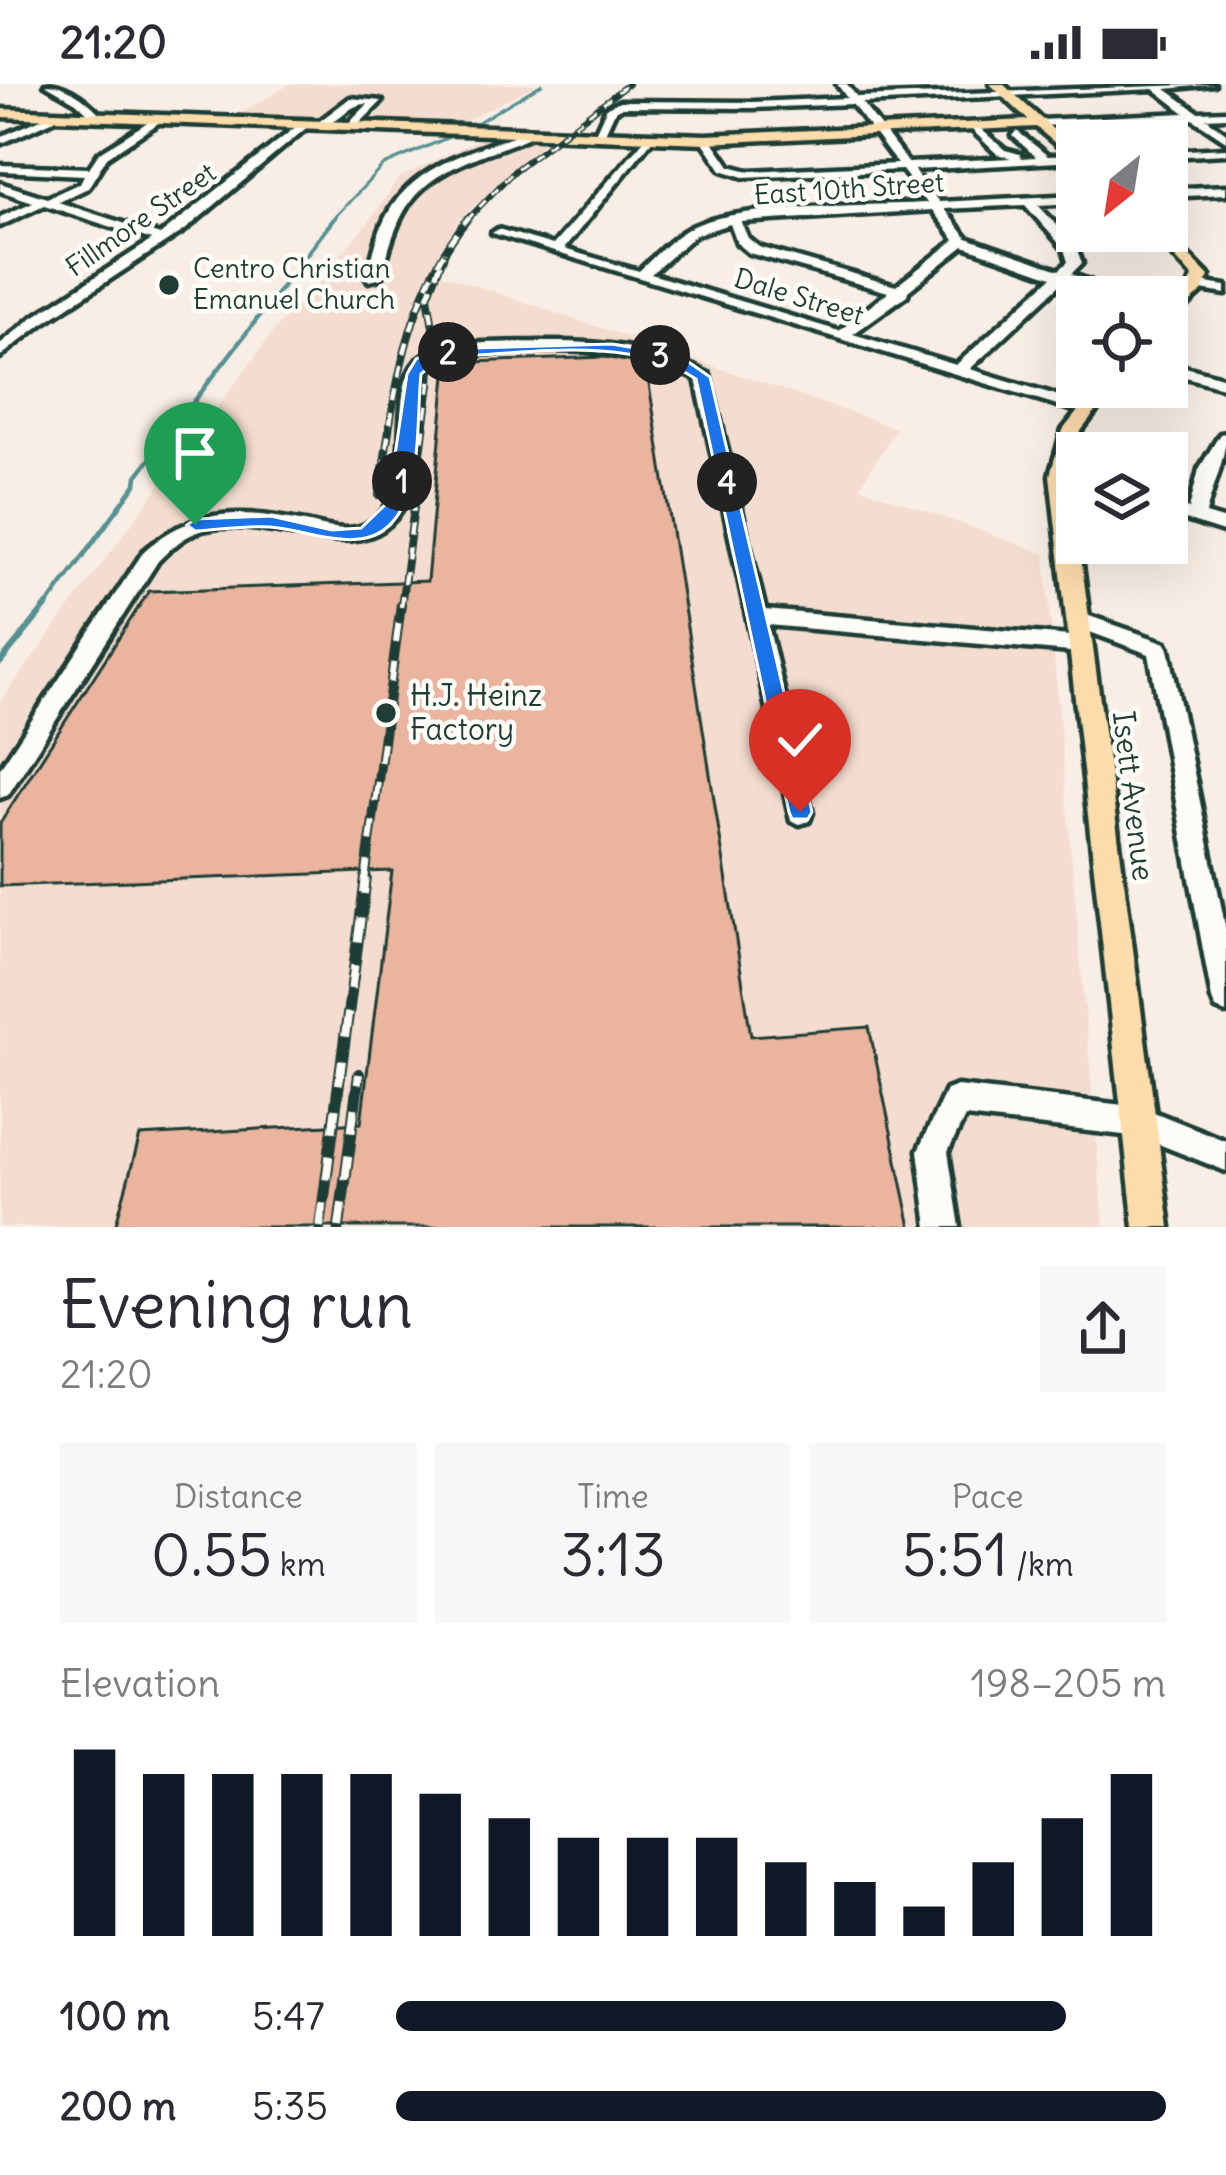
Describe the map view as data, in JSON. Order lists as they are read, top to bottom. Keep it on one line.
{"streets":{"main road":["Isett Avenue"],"street":["East 10th Street","Fillmore Street","Dale Street"]},"crossings":[["East 10th Street","Dale Street"],["Dale Street","Isett Avenue"]],"places":["Centro Christian Emanuel Church","H.J. Heinz Factory"],"north":"bottom left","page":{"status":"21:20","pins":["2","3","1","4"],"heading":["Evening run","21:20"],"stats":[["Distance","0.55 km"],["Time","3:13"],["Pace","5:51 /km"]],"chart":["Elevation","198–205 m"],"list":[{"name":"100 m","note":"5:47"},{"name":"200 m","note":"5:35"}]}}
